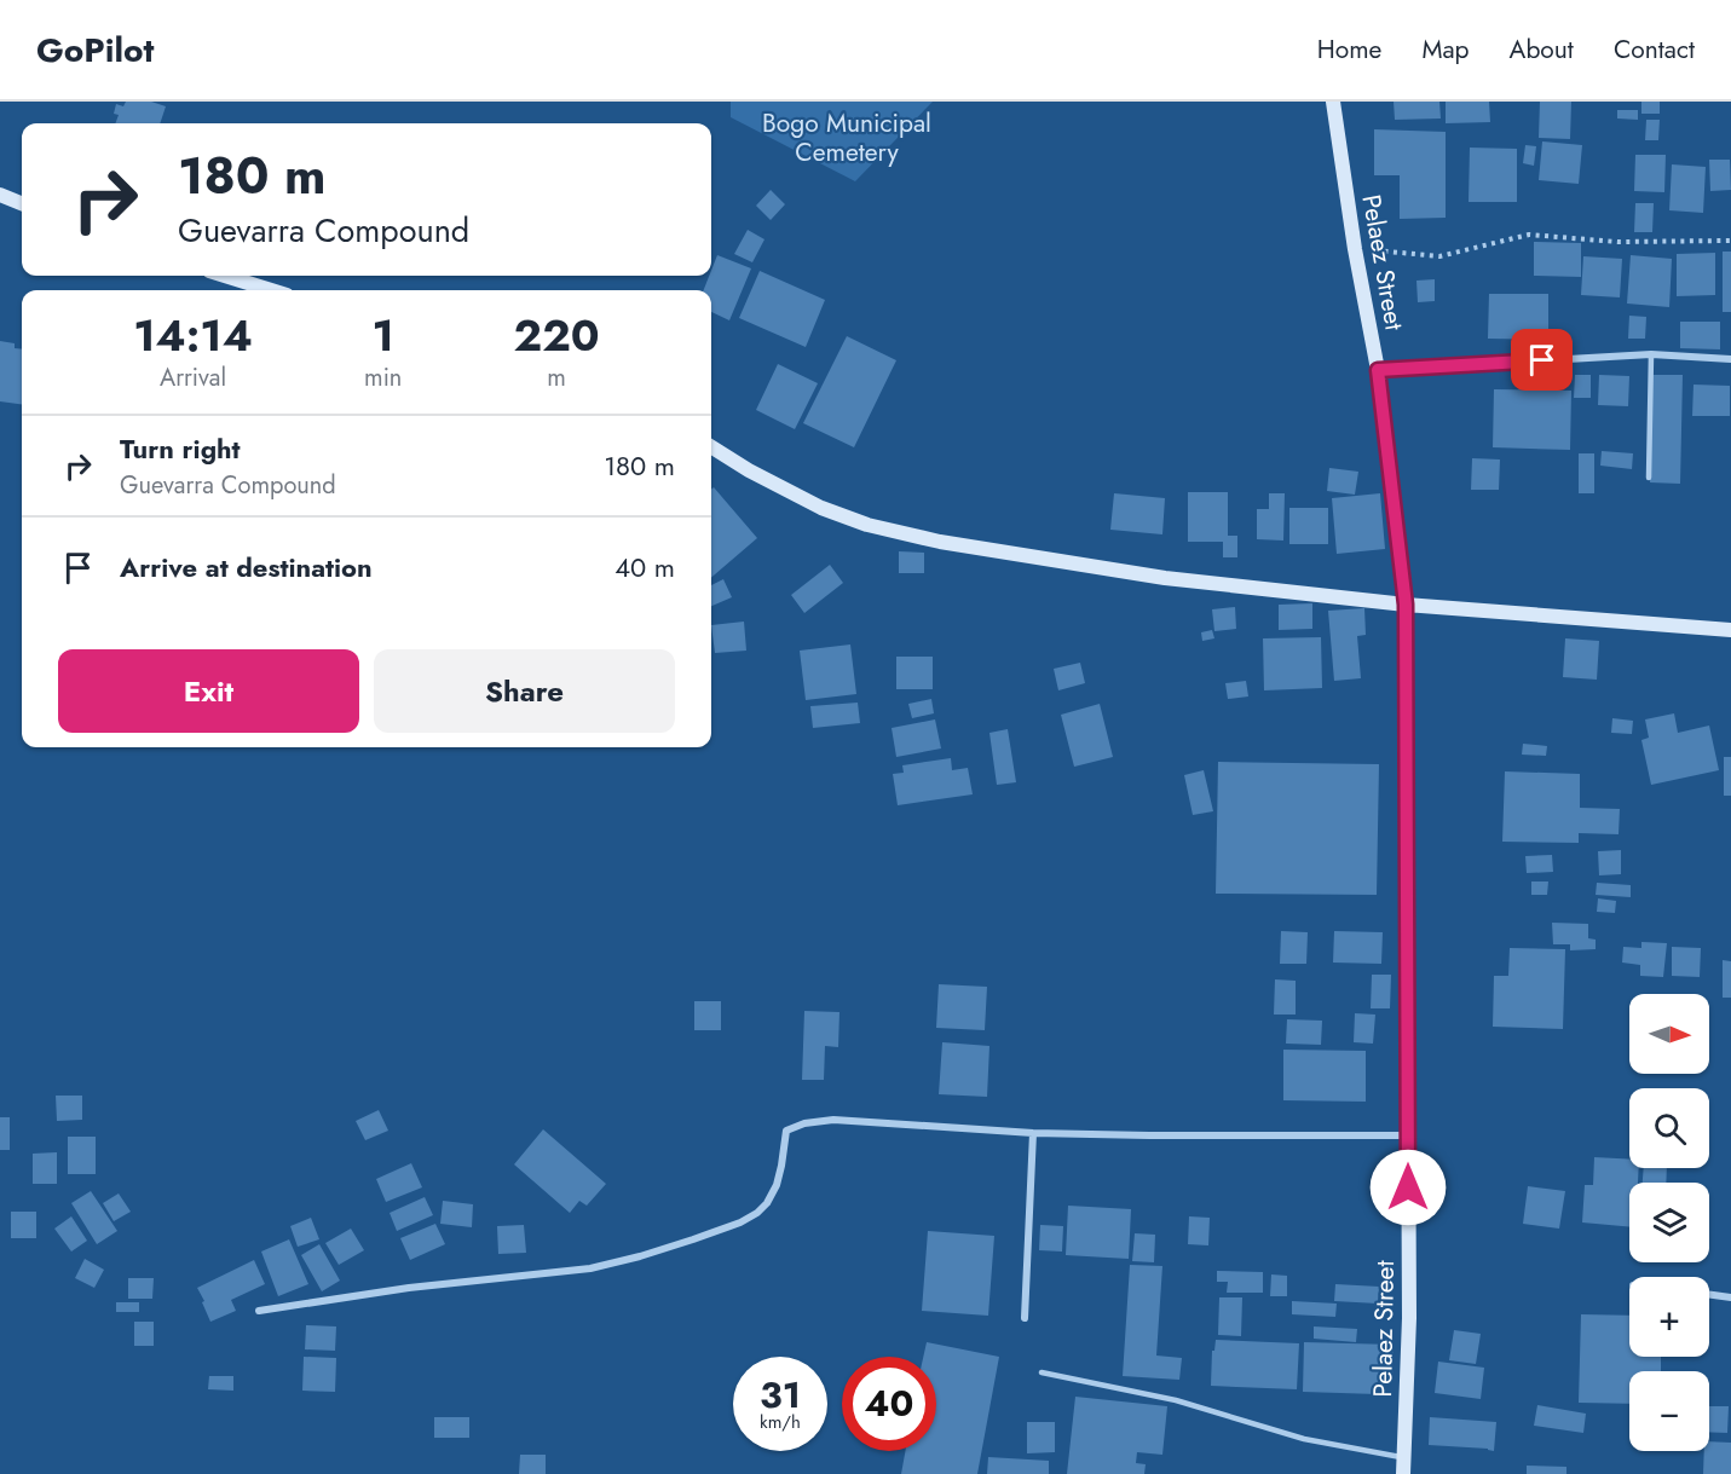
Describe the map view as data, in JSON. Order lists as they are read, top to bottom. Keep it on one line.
{"streets":{"street":["Pelaez Street"]},"parks":["Bogo Municipal Cemetery"],"north":"right","page":{"header":"GoPilot","nav":["Home","Map","About","Contact"],"turn":["180 m","Guevarra Compound"],"eta":["14:14","Arrival","1","min","220","m"],"list":[{"name":"Turn right","note":"Guevarra Compound","value":"180 m"},{"name":"Arrive at destination","value":"40 m"}],"buttons":["Exit","Share"],"map_buttons":["+","−"],"speed":"31 km/h","limit":"40"}}
